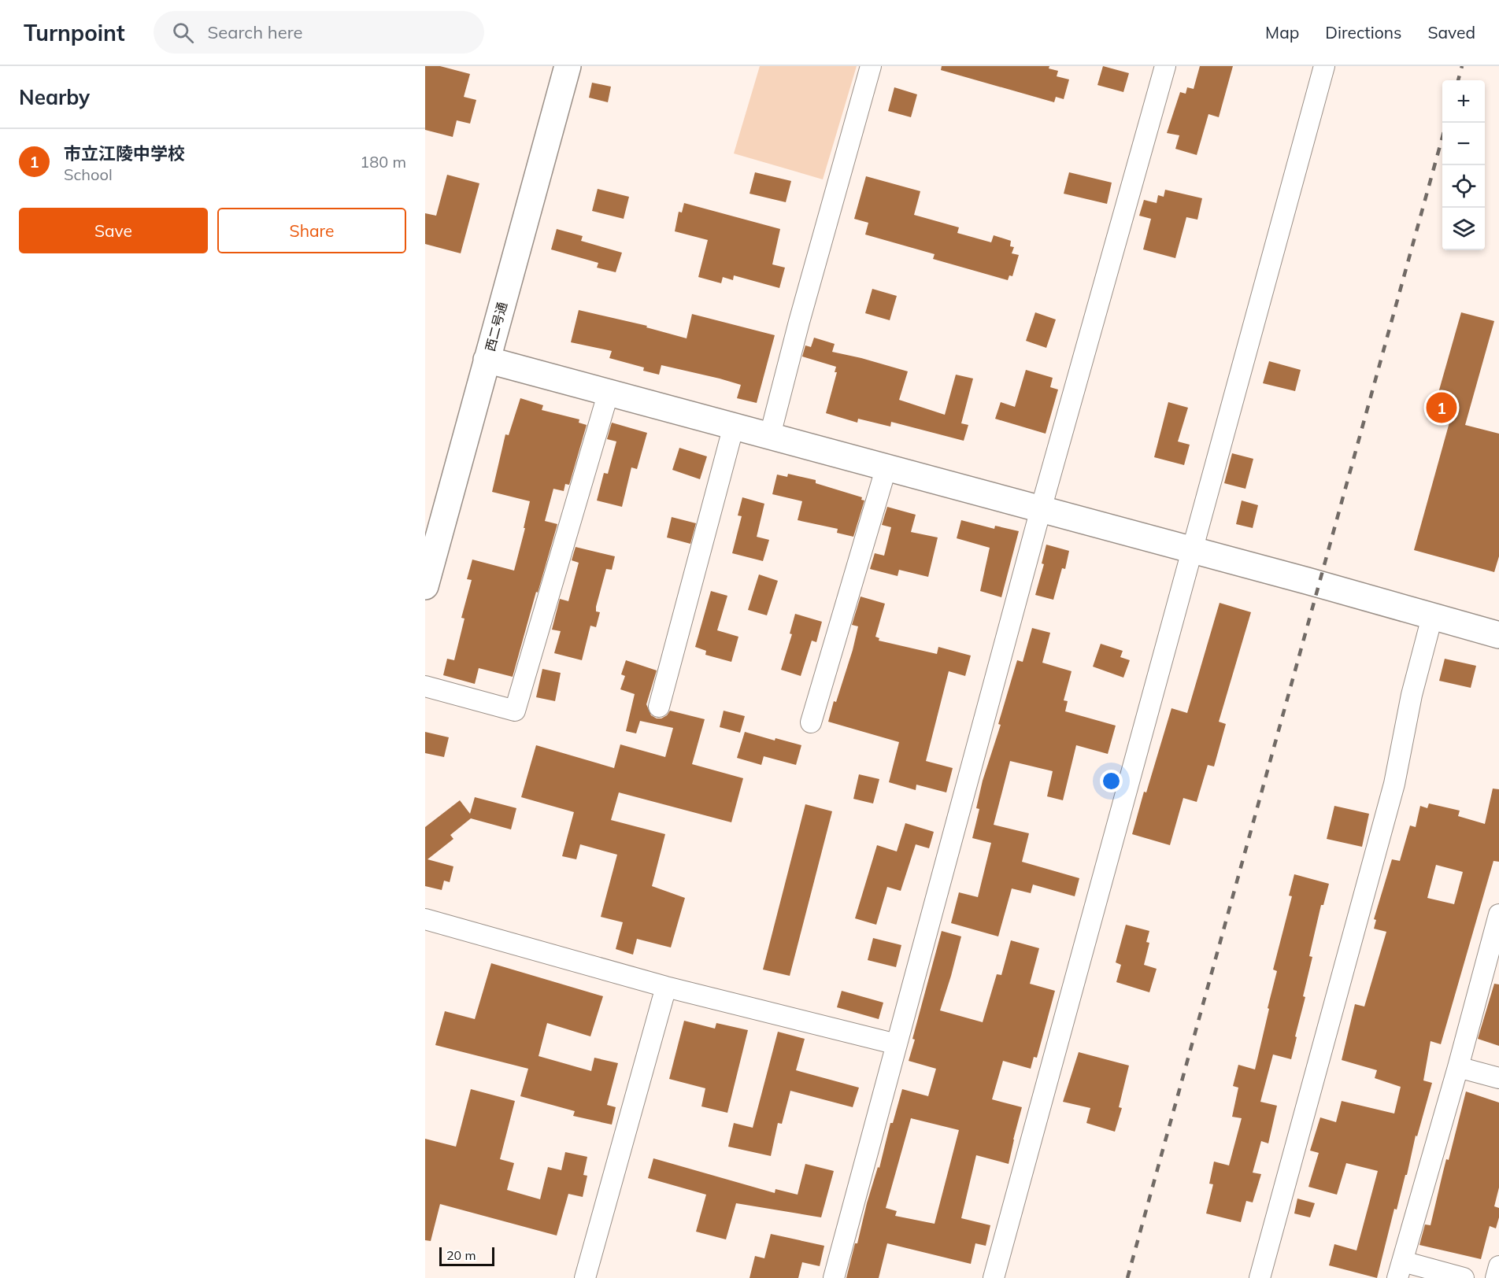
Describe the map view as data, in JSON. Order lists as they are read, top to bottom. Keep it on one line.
{"streets":{"street":["西二号通"]},"scale_bar":"20 m","page":{"header":"Turnpoint","search":"Search here","nav":["Map","Directions","Saved"],"heading":"Nearby","map_buttons":["+","−"],"list":[{"mark":"1","name":"市立江陵中学校","note":"School","value":"180 m"}],"buttons":["Save","Share"],"pins":"1","scale":"20 m"}}
